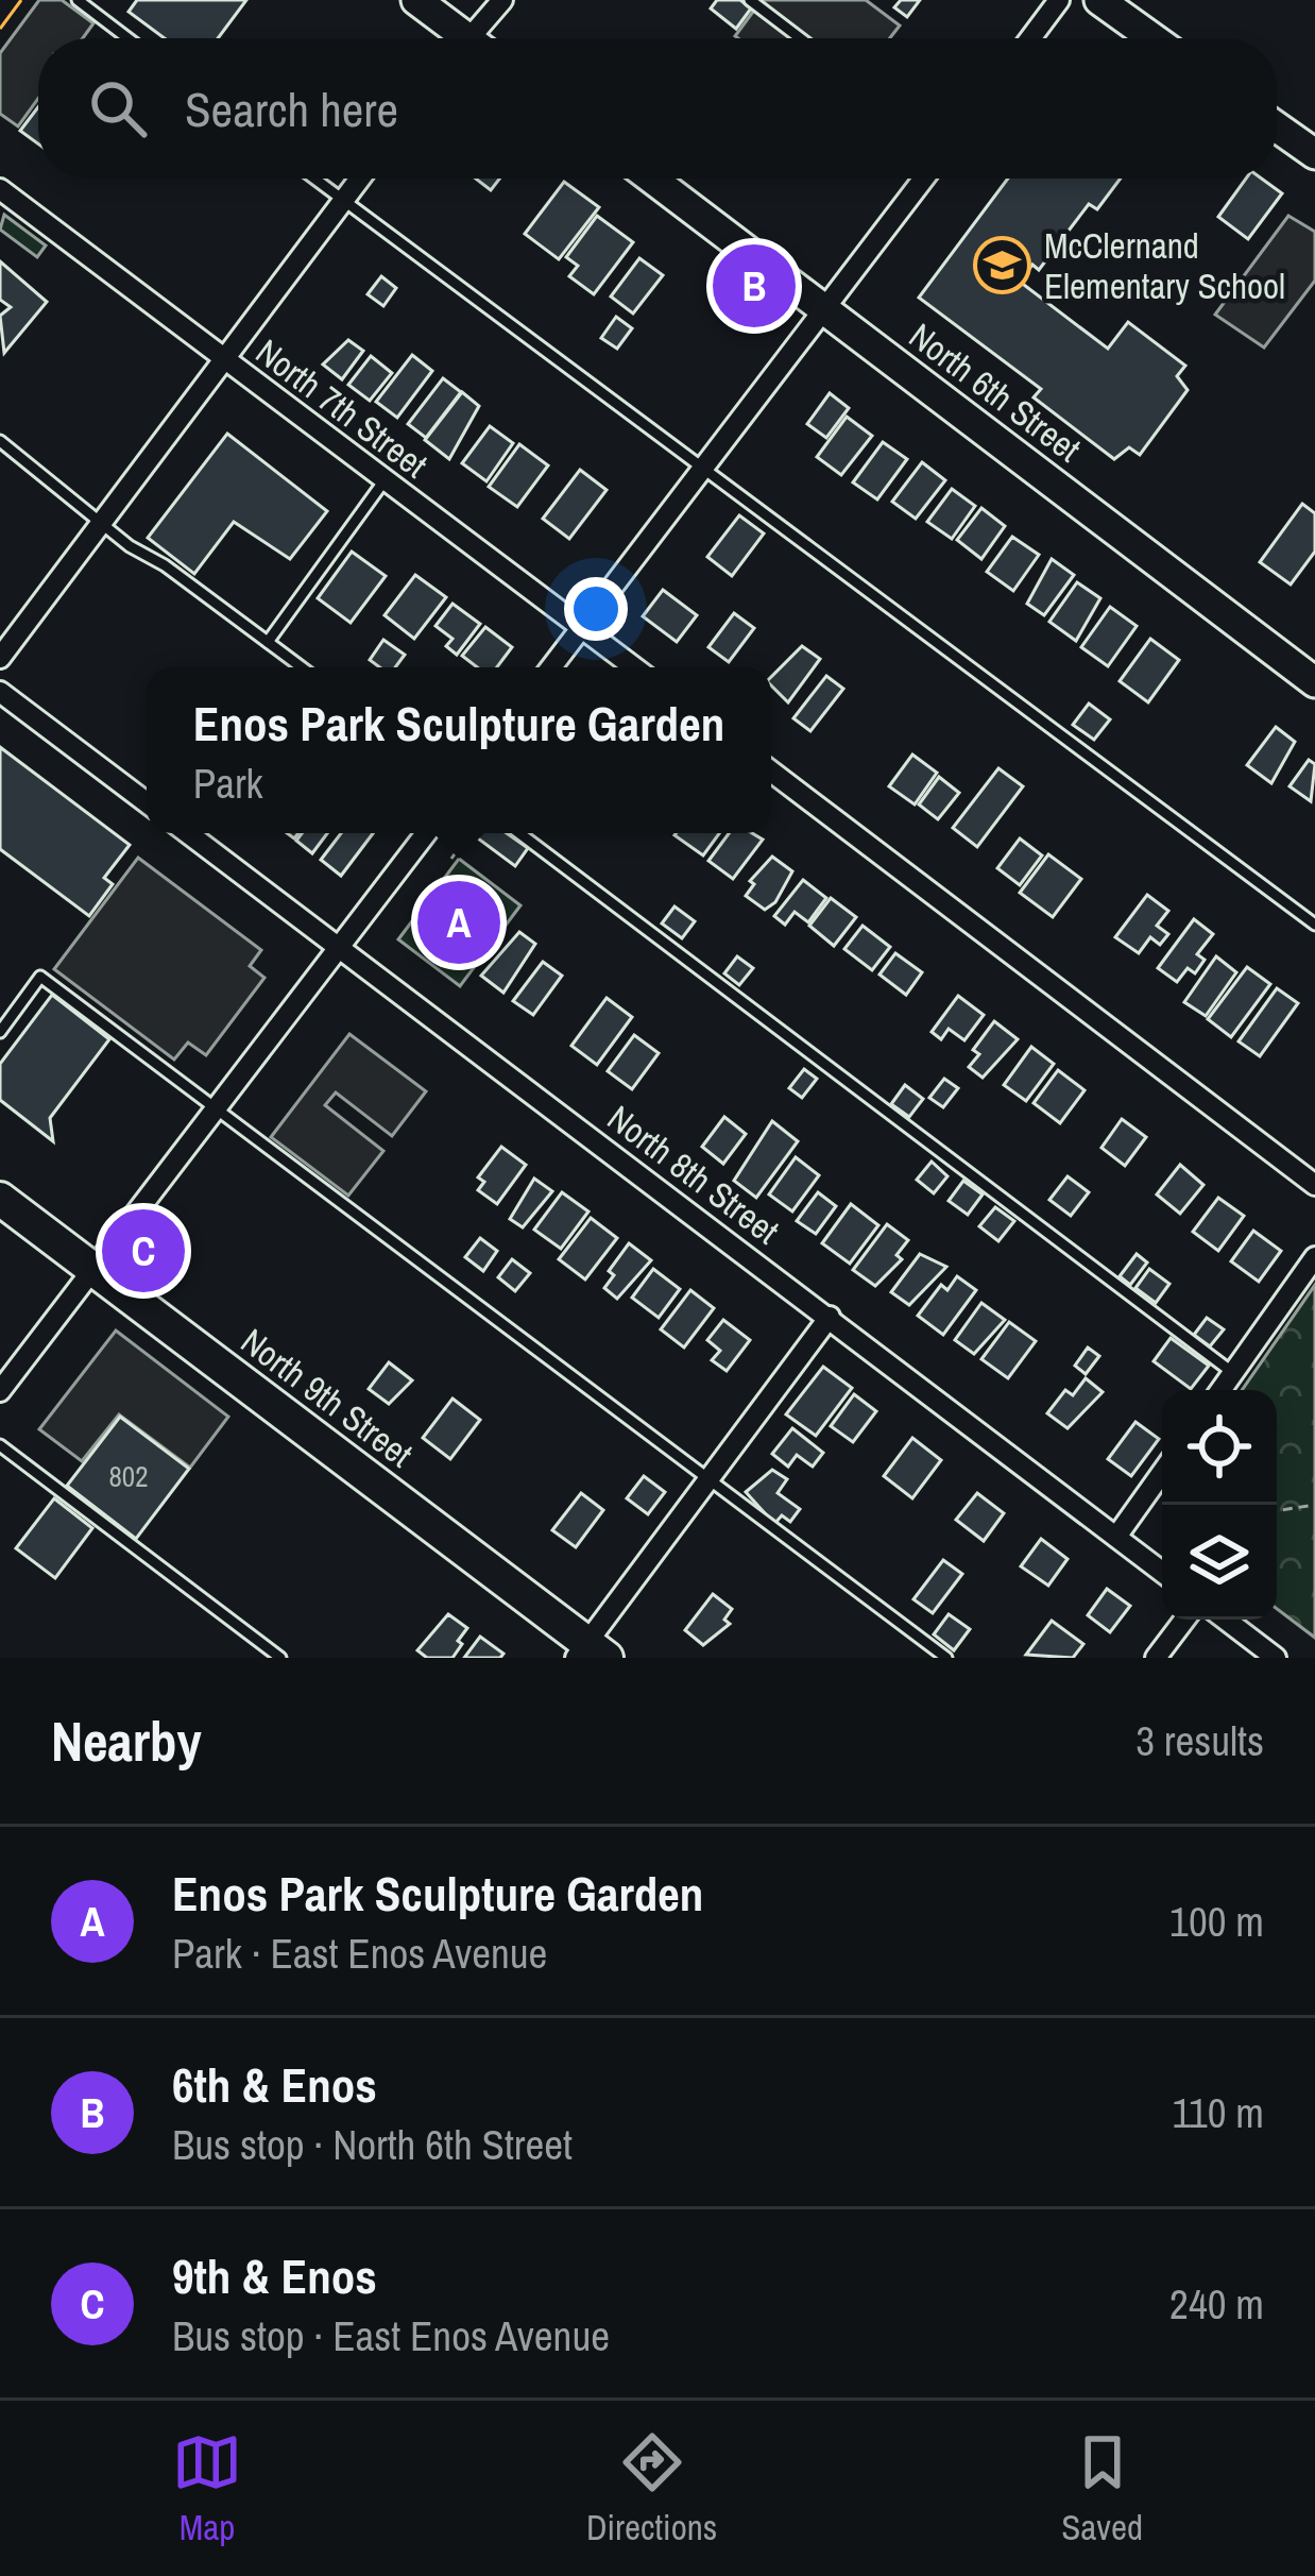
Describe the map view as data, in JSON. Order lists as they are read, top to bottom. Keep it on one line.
{"streets":{"main road":["North 6th Street","North 9th Street"],"street":["North 7th Street","North 8th Street"]},"places":{"school or university":["McClernand Elementary School"]},"house_numbers":["802"],"page":{"search":"Search here","pins":["B","A","C"],"popup":["Enos Park Sculpture Garden","Park"],"heading":["Nearby","3 results"],"list":[{"mark":"A","name":"Enos Park Sculpture Garden","note":"Park · East Enos Avenue","value":"100 m"},{"mark":"B","name":"6th & Enos","note":"Bus stop · North 6th Street","value":"110 m"},{"mark":"C","name":"9th & Enos","note":"Bus stop · East Enos Avenue","value":"240 m"}],"nav":["Map","Directions","Saved"]}}
